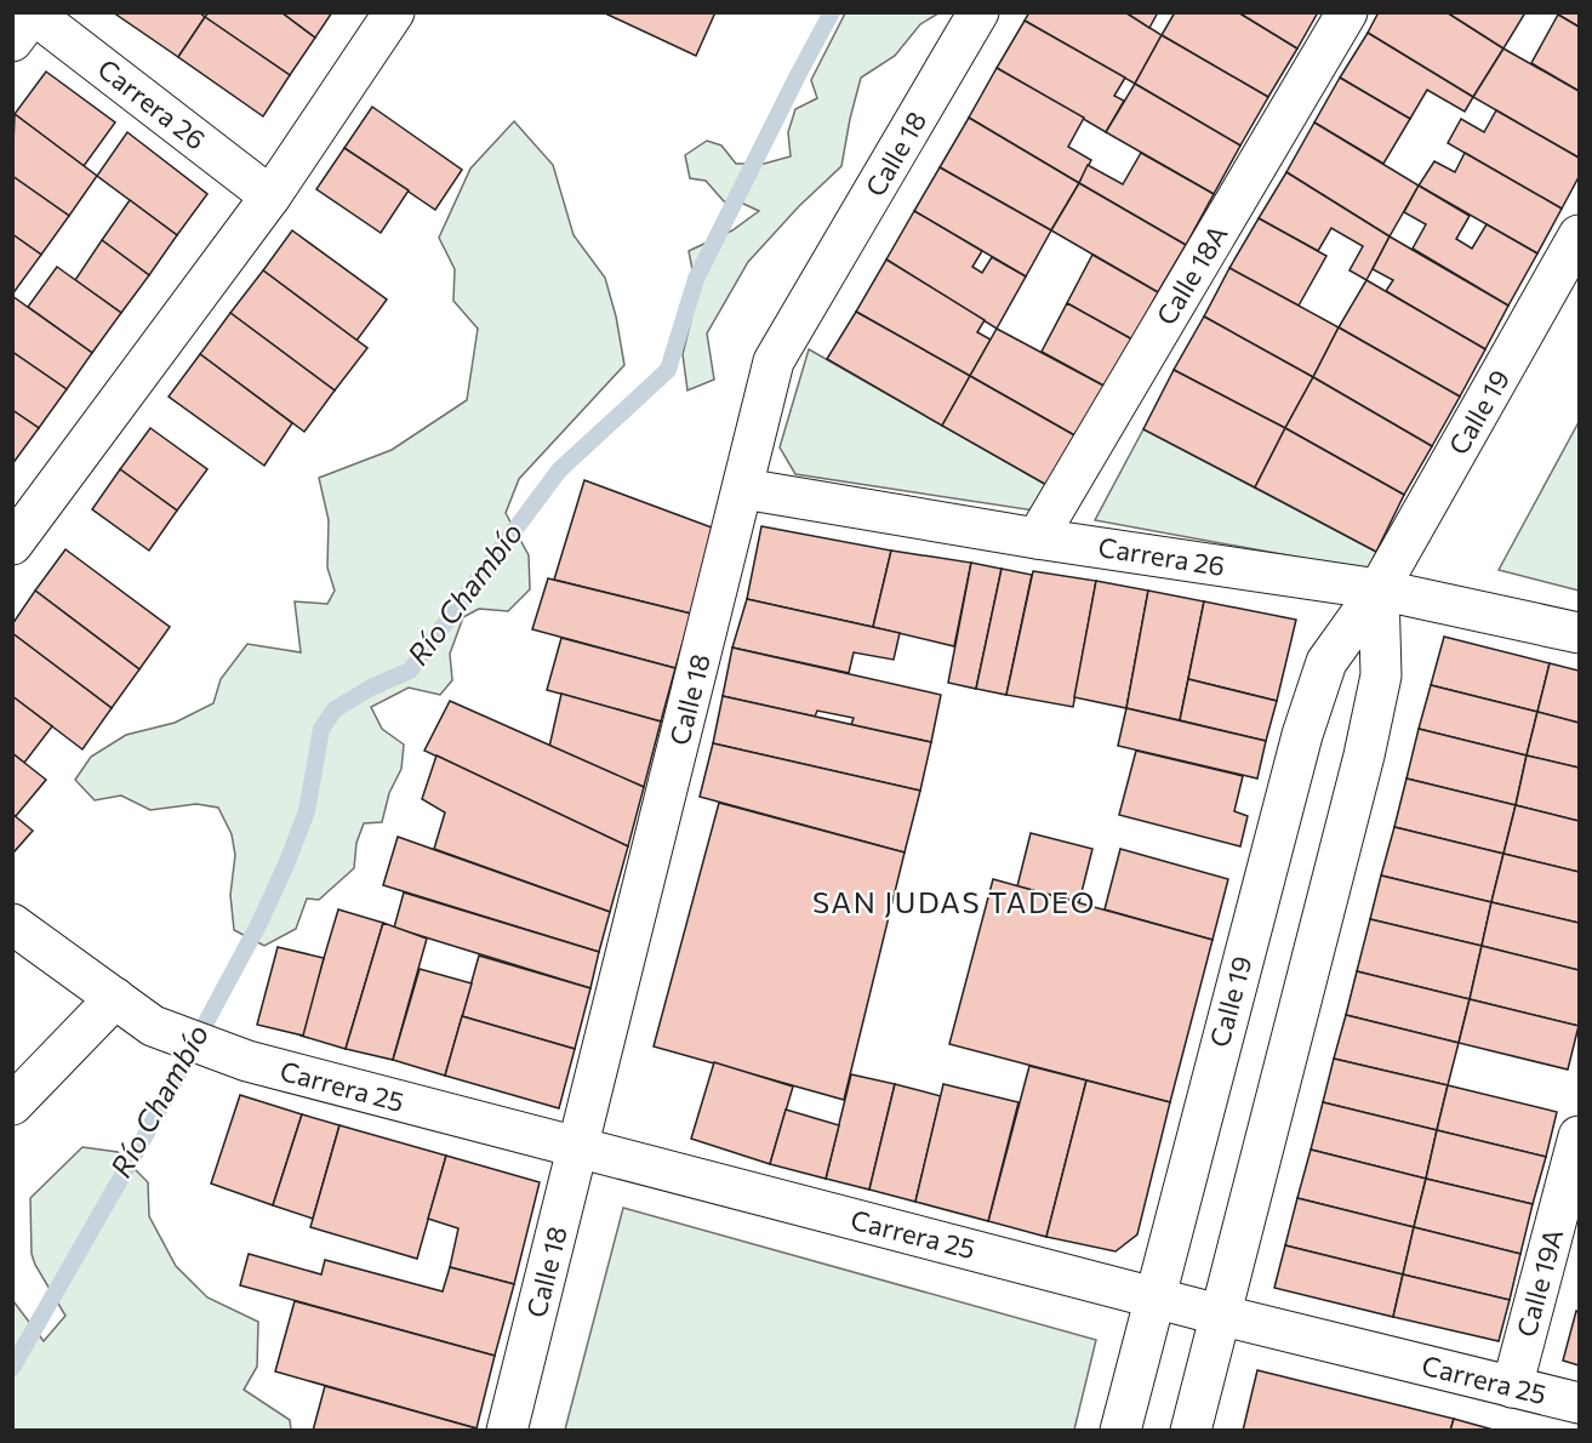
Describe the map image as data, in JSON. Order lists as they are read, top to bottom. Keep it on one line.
{"streets":{"street":["Carrera 26","Calle 18","Calle 18A","Calle 19","Carrera 25","Calle 19A"]},"crossings":[["Carrera 26","Calle 18"],["Carrera 26","Calle 18A"],["Carrera 26","Calle 19"],["Calle 18","Carrera 25"],["Calle 19","Carrera 25"],["Carrera 25","Calle 19A"]],"districts":["SAN JUDAS TADEO"],"water":["Río Chambío"]}
